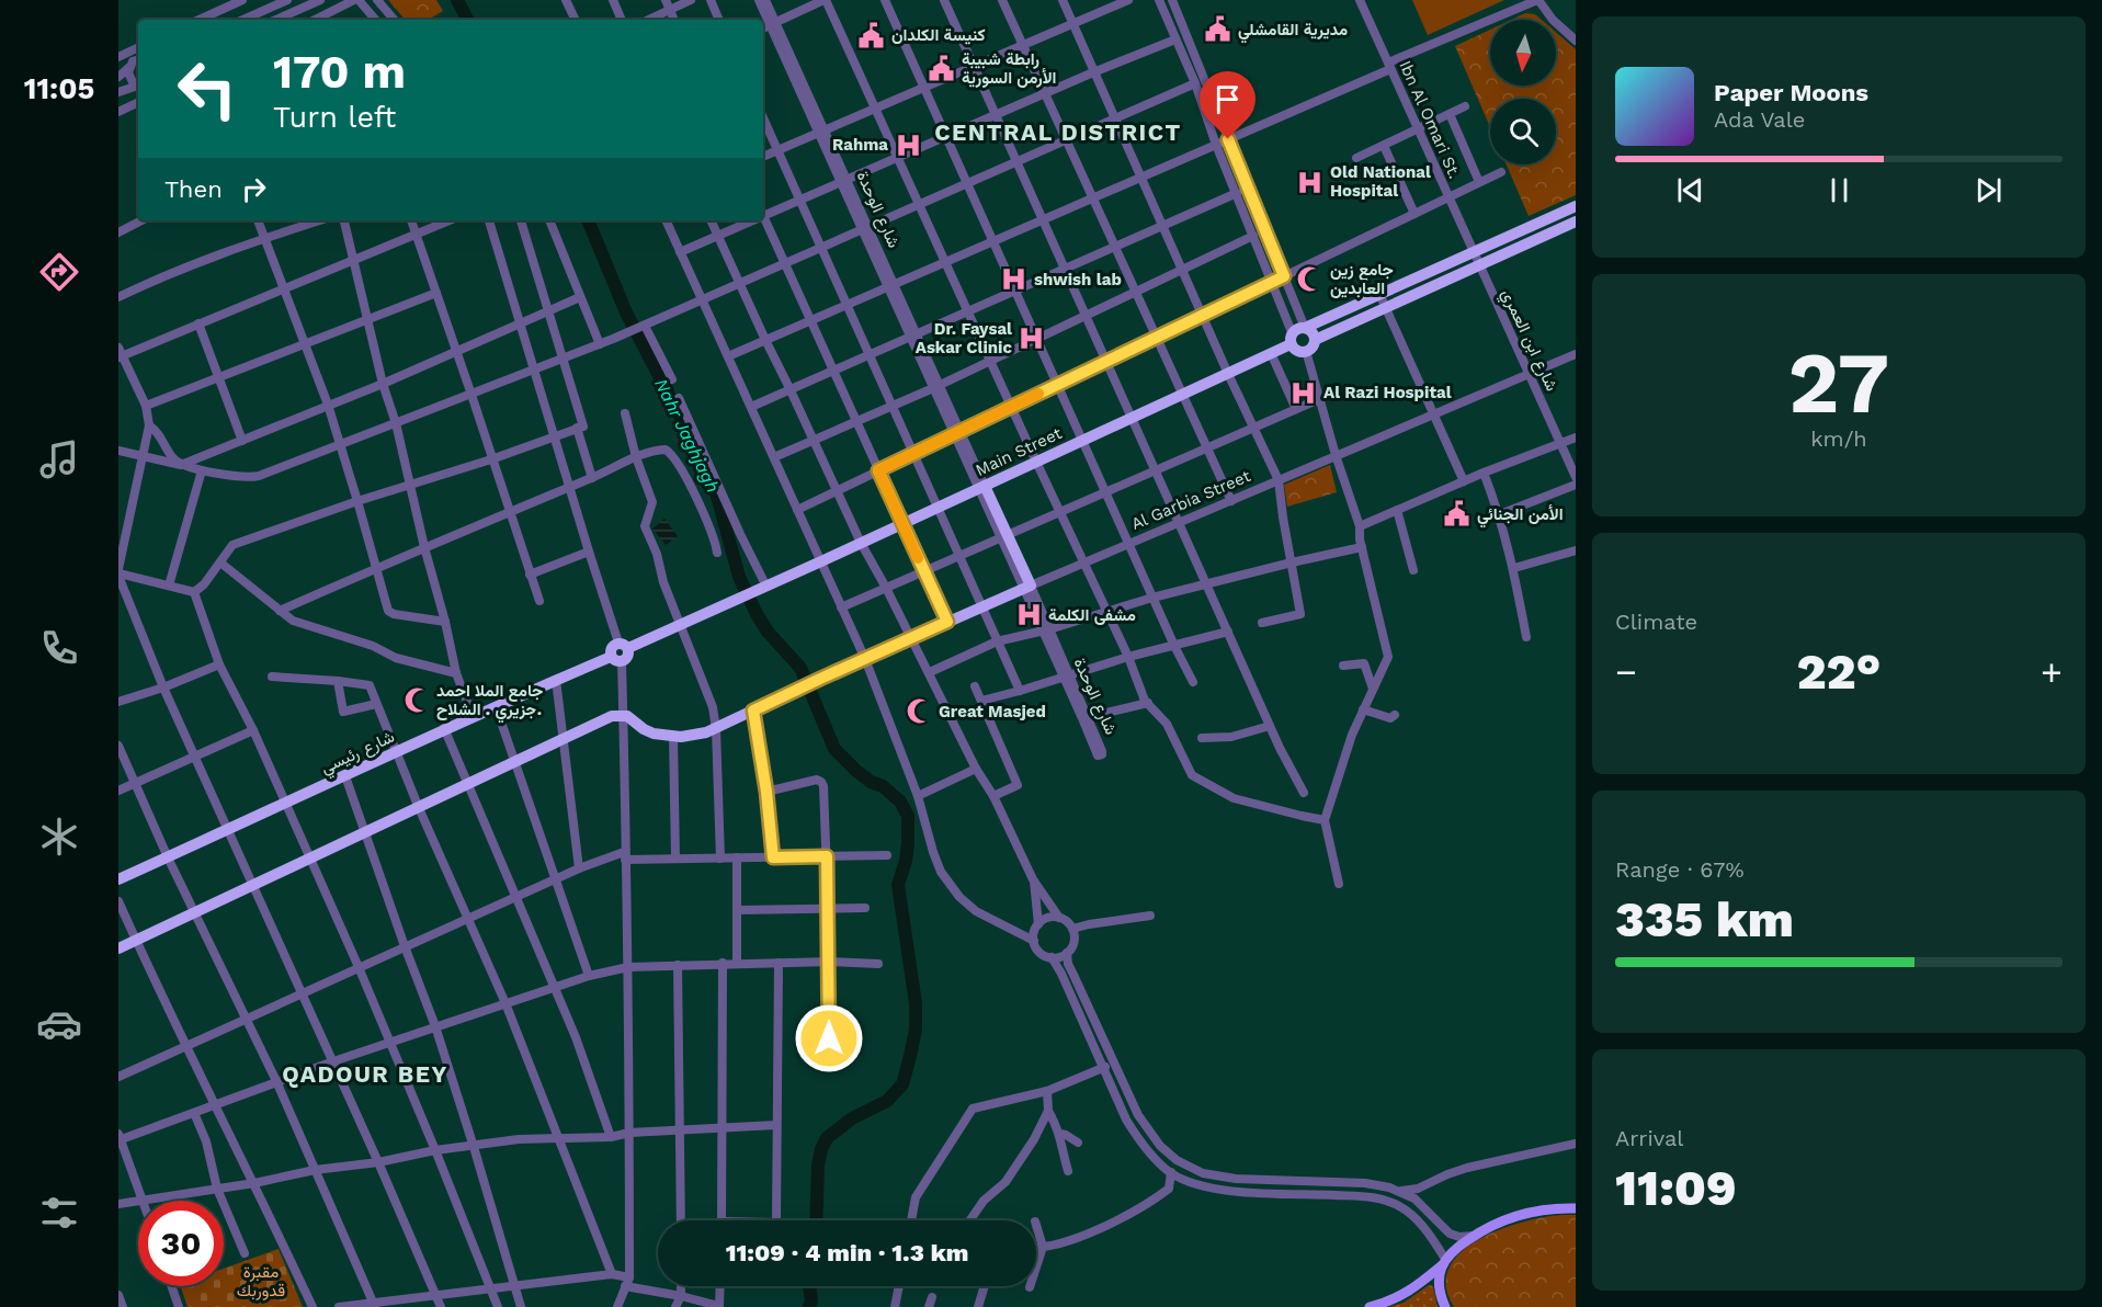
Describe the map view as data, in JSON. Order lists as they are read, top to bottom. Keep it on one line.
{"streets":{"highway":["شارع الوحدة","Main Street","Al Garbia Street","شارع رئيسي"],"street":["Ibn Al Omari St.","شارع ابن العمري"]},"crossings":[["Ibn Al Omari St.","شارع ابن العمري"],["شارع الوحدة","Main Street"],["شارع الوحدة","Al Garbia Street"],["شارع ابن العمري","Al Garbia Street"]],"districts":["CENTRAL DISTRICT","QADOUR BEY"],"water":["Nahr Jaghjagh"],"parks":["مقبرة قدوربك"],"places":{"public building":["مديرية القامشلي","كنيسة الكلدان","رابطة شبيبة اﻷرمن السورية","الأمن الجنائي"],"hospital":["Rahma","Old National Hospital","shwish lab","Dr. Faysal Askar Clinic","Al Razi Hospital","مشفى الكلمة"],"mosque":["جامع زين العابدين","جامع الملا احمد جزيري . الشلاح.","Great Masjed"]},"north":"bottom","page":{"tabs":"11:05","turn":["170 m","Turn left"],"song":["Paper Moons","Ada Vale"],"then":"Then","tile":[["27","km/h"],"Climate",["Range · 67%","335 km"],["Arrival","11:09"]],"heat":["−","22°","+"],"limit":"30","trip":"11:09 · 4 min · 1.3 km"}}
